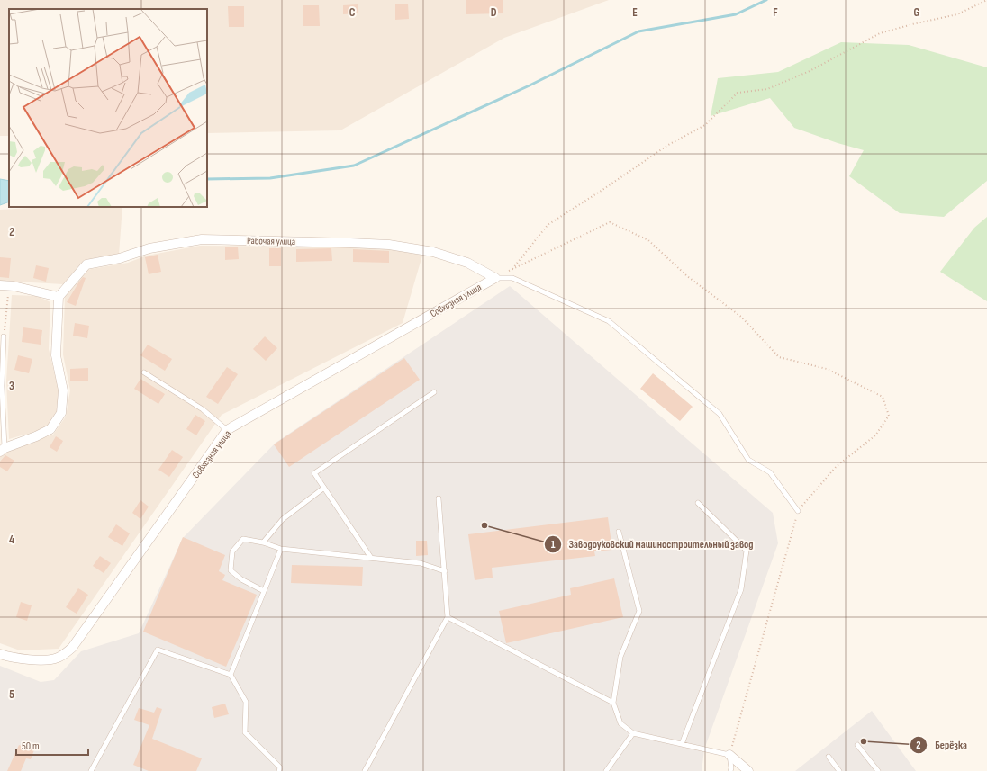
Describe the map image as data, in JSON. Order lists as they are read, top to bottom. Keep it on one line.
{"streets":{"street":["Рабочая улица","Совхозная улица"]},"crossings":[["Рабочая улица","Совхозная улица"]],"places":["Заводоуковский машиностроительный завод","Берёзка"],"scale_bar":"50 m","grid":{"columns":["C","D","E","F","G"],"rows":["2","3","4","5"]}}
